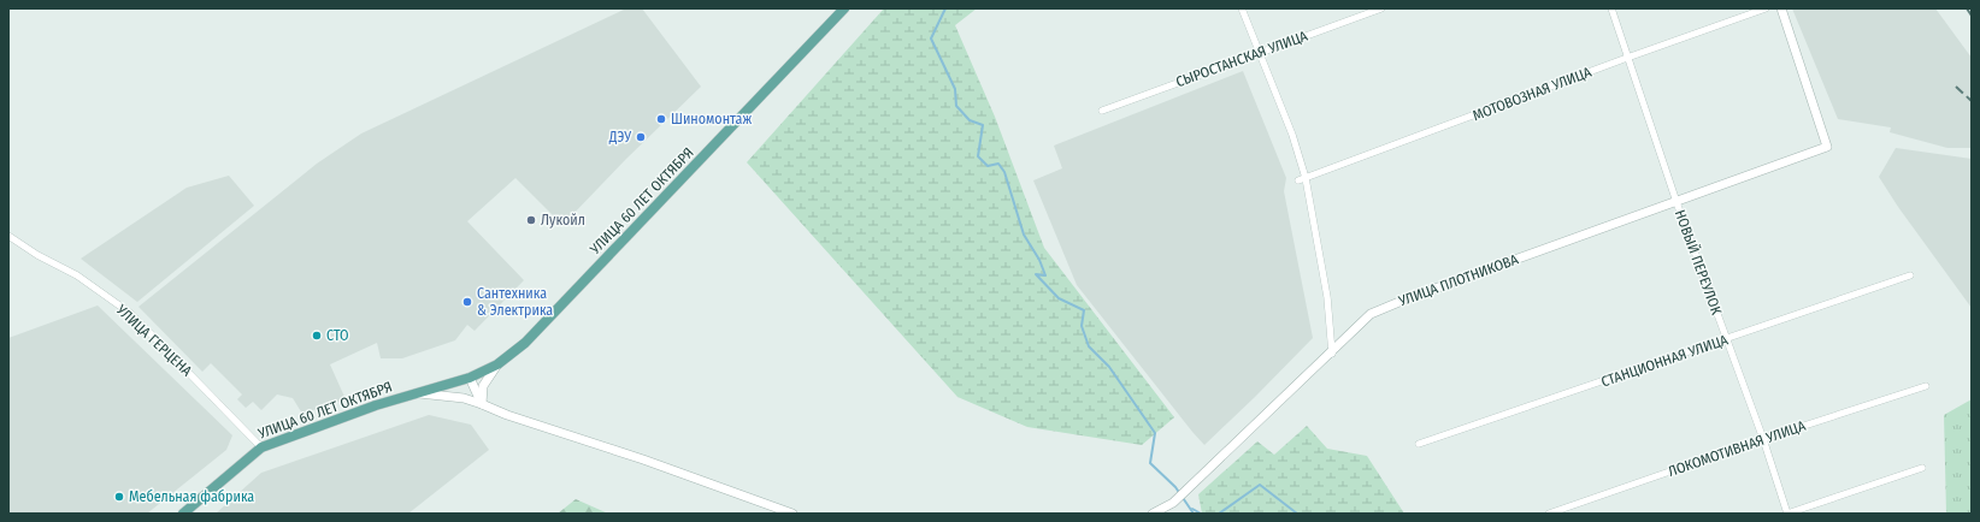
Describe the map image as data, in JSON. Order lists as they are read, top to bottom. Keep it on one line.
{"streets":{"main road":["УЛИЦА 60 ЛЕТ ОКТЯБРЯ"],"street":["СЫРОСТАНСКАЯ УЛИЦА","МОТОВОЗНАЯ УЛИЦА","НОВЫЙ ПЕРЕУЛОК","УЛИЦА ПЛОТНИКОВА","УЛИЦА ГЕРЦЕНА","СТАНЦИОННАЯ УЛИЦА","ЛОКОМОТИВНАЯ УЛИЦА"]},"crossings":[["МОТОВОЗНАЯ УЛИЦА","НОВЫЙ ПЕРЕУЛОК"],["УЛИЦА 60 ЛЕТ ОКТЯБРЯ","УЛИЦА ГЕРЦЕНА"],["НОВЫЙ ПЕРЕУЛОК","УЛИЦА ПЛОТНИКОВА"],["НОВЫЙ ПЕРЕУЛОК","СТАНЦИОННАЯ УЛИЦА"],["НОВЫЙ ПЕРЕУЛОК","ЛОКОМОТИВНАЯ УЛИЦА"]],"places":["Шиномонтаж","ДЭУ","Лукойл","Сантехника & Электрика","СТО","Мебельная фабрика"]}
